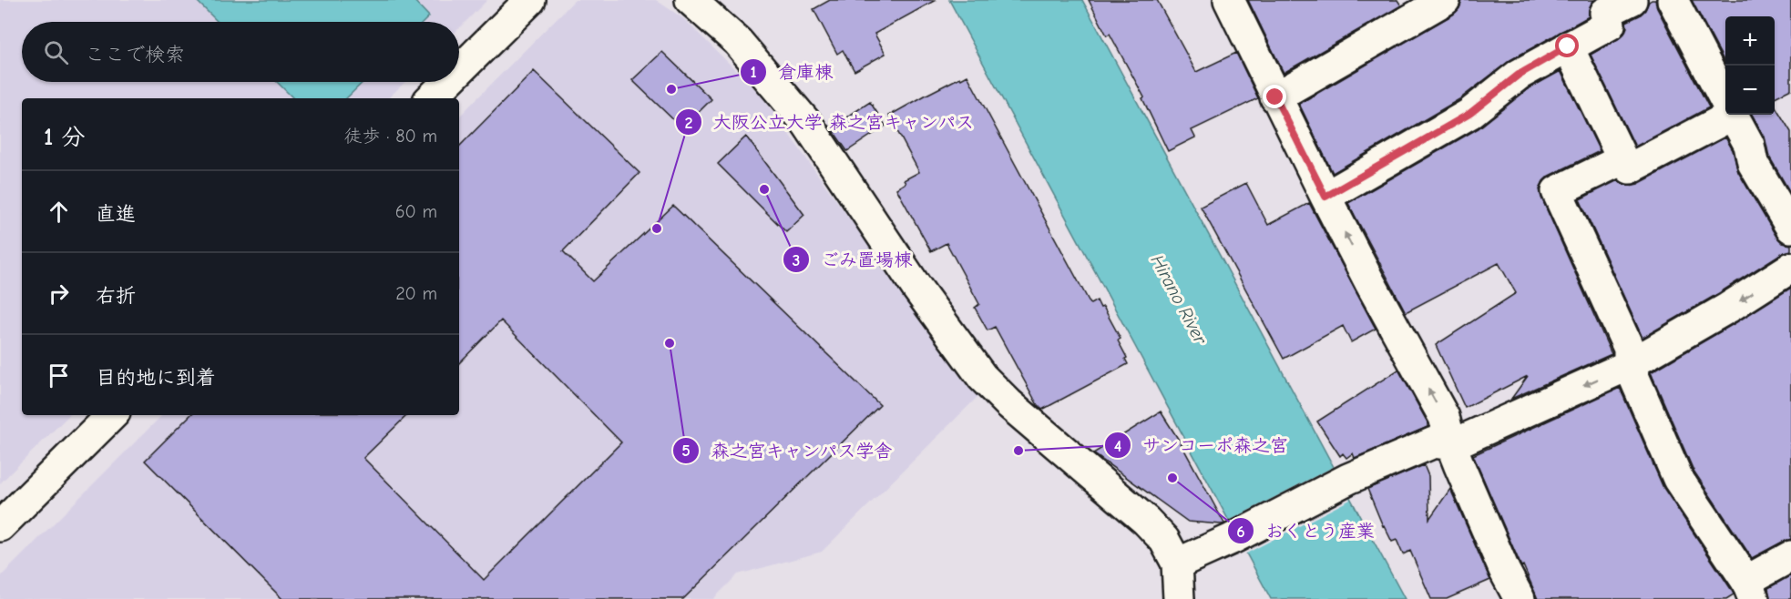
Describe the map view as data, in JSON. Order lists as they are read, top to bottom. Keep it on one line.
{"water":["Hirano River"],"places":["倉庫棟","ごみ置場棟","大阪公立大学 森之宮キャンパス","森之宮キャンパス学舎","サンコーポ森之宮","おくとう産業"],"page":{"map_buttons":["+","−"],"search":"ここで検索","heading":["1 分","徒歩 · 80 m"],"list":[["直進","60 m"],["右折","20 m"],"目的地に到着"]}}
